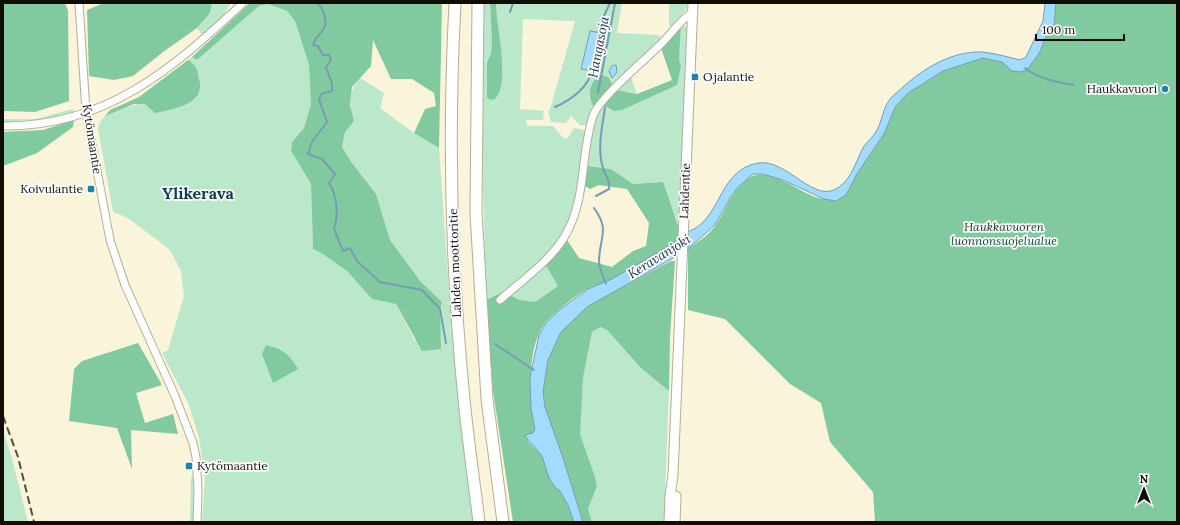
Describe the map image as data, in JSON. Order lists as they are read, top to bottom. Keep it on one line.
{"streets":{"highway":["Lahden moottoritie"],"main road":["Lahdentie"],"street":["Kytömaantie"]},"districts":["Ylikerava"],"water":["Hangasoja","Keravanjoki"],"parks":["Haukkavuoren luonnonsuojelualue"],"places":{"transit":["Ojalantie","Koivulantie","Kytömaantie"],"other":["Haukkavuori"]},"scale_bar":"100 m","north":"top"}
